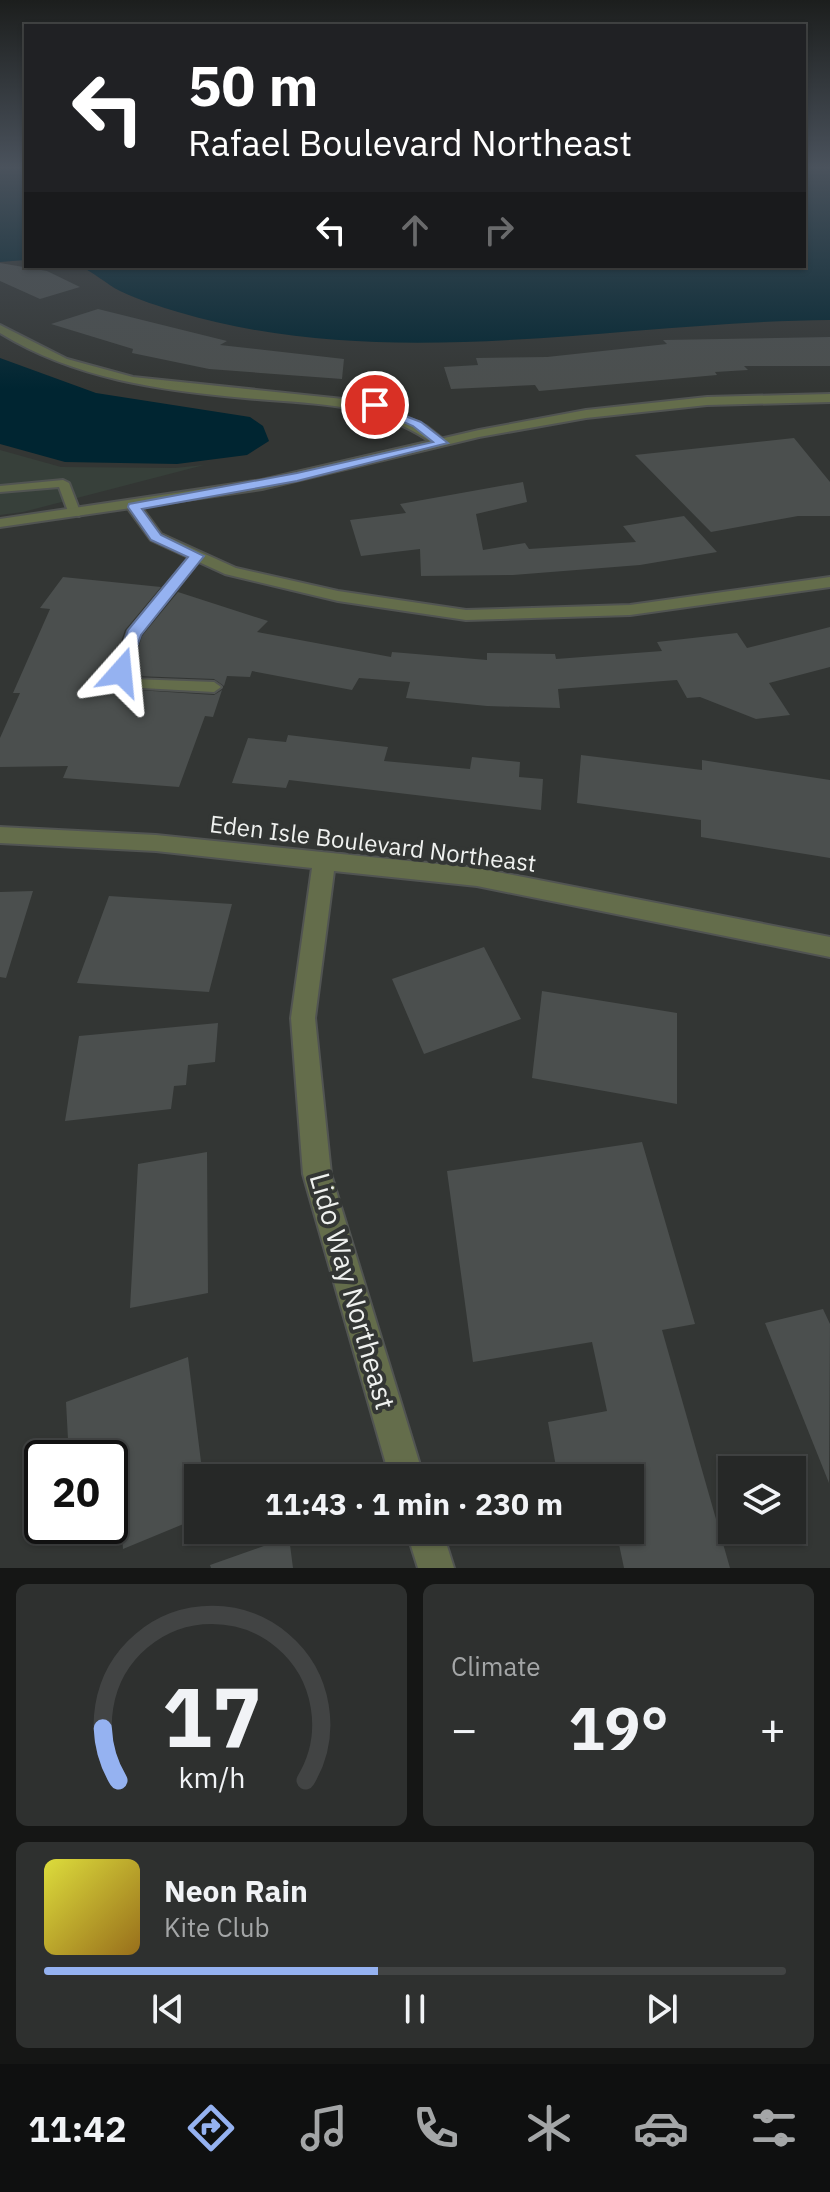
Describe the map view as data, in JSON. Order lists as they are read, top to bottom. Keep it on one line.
{"streets":{"street":["Eden Isle Boulevard Northeast","Lido Way Northeast"]},"crossings":[["Eden Isle Boulevard Northeast","Lido Way Northeast"]],"page":{"turn":["50 m","Rafael Boulevard Northeast"],"limit":"20","trip":"11:43 · 1 min · 230 m","tile":"Climate","heat":["−","19°","+"],"song":["Neon Rain","Kite Club"],"tabs":"11:42","gauge":["17","km/h"]}}
